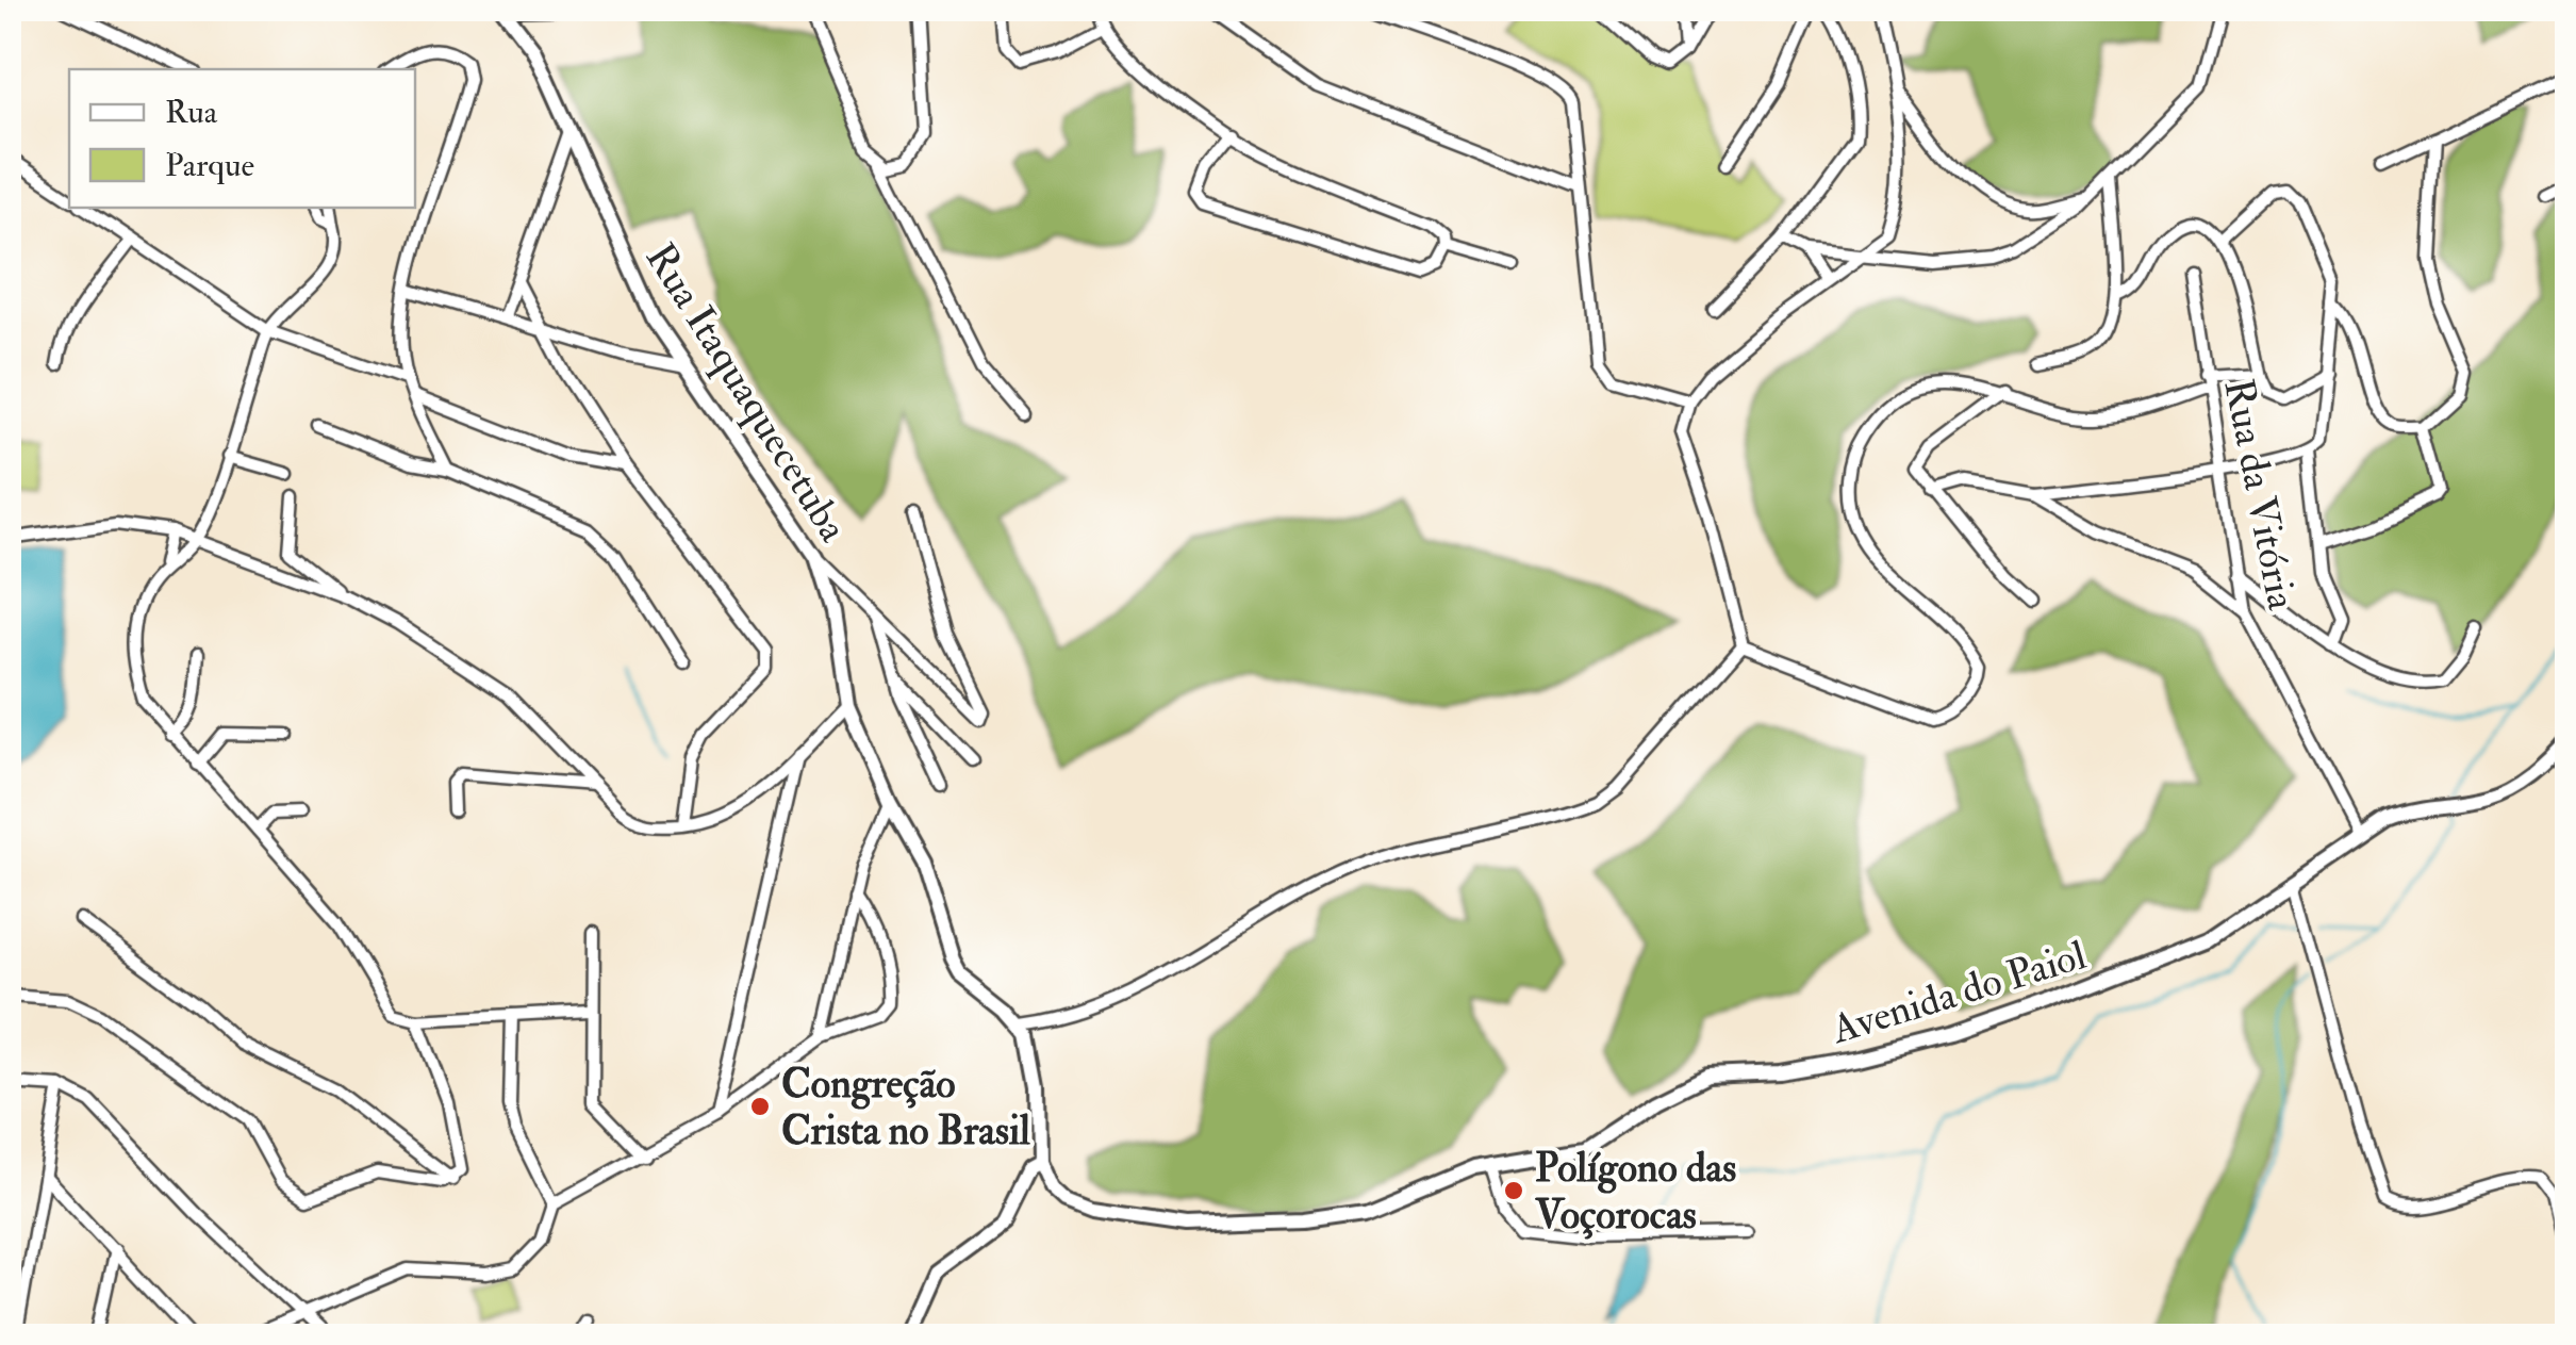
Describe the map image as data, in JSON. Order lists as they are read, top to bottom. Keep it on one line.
{"streets":{"street":["Rua Itaquaquecetuba","Rua da Vitória","Avenida do Paiol"]},"crossings":[["Rua da Vitória","Avenida do Paiol"]],"places":["Congreção Crista no Brasil","Polígono das Voçorocas"],"legend":["Rua","Parque"]}
